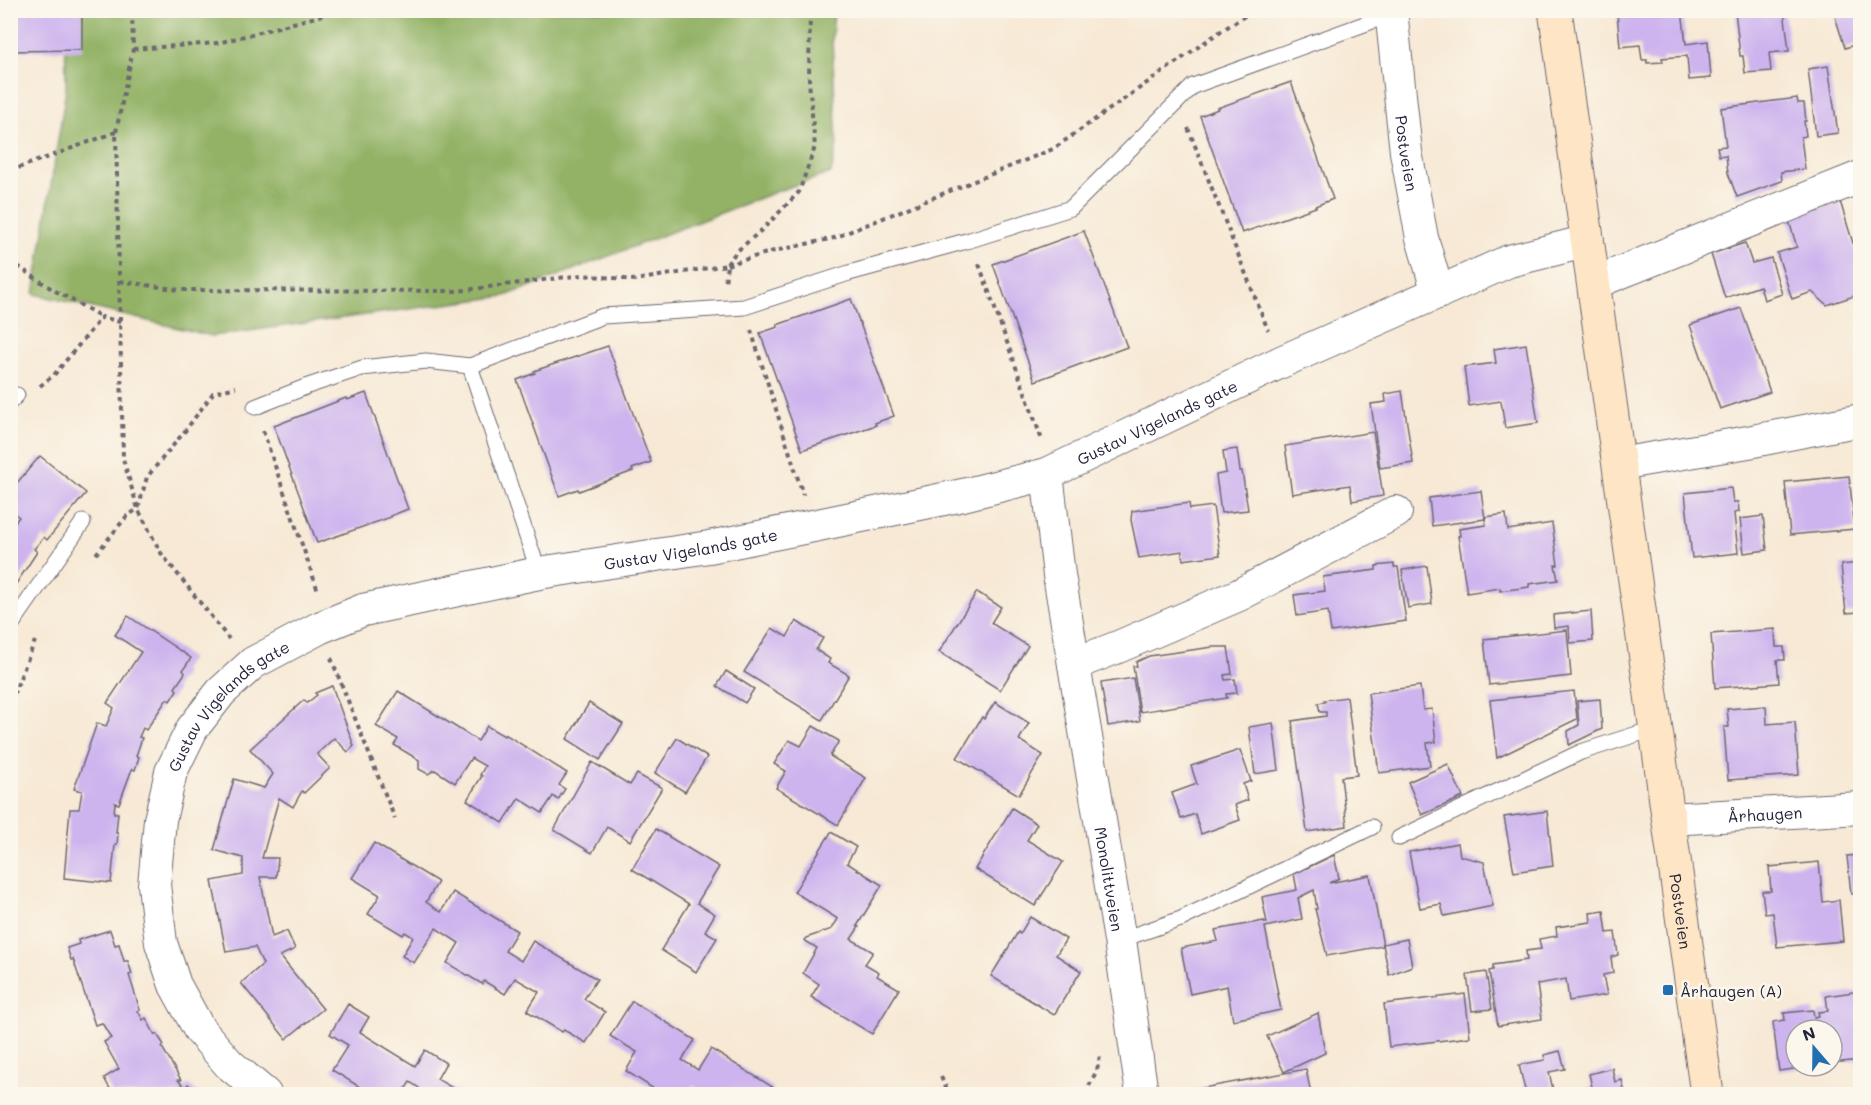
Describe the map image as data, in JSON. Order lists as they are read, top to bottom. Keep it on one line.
{"streets":{"street":["Postveien","Gustav Vigelands gate","Århaugen","Monolittveien"]},"crossings":[["Postveien","Gustav Vigelands gate"],["Postveien","Århaugen"],["Gustav Vigelands gate","Monolittveien"]],"places":{"transit":["Århaugen (A)"]},"north":"top"}
